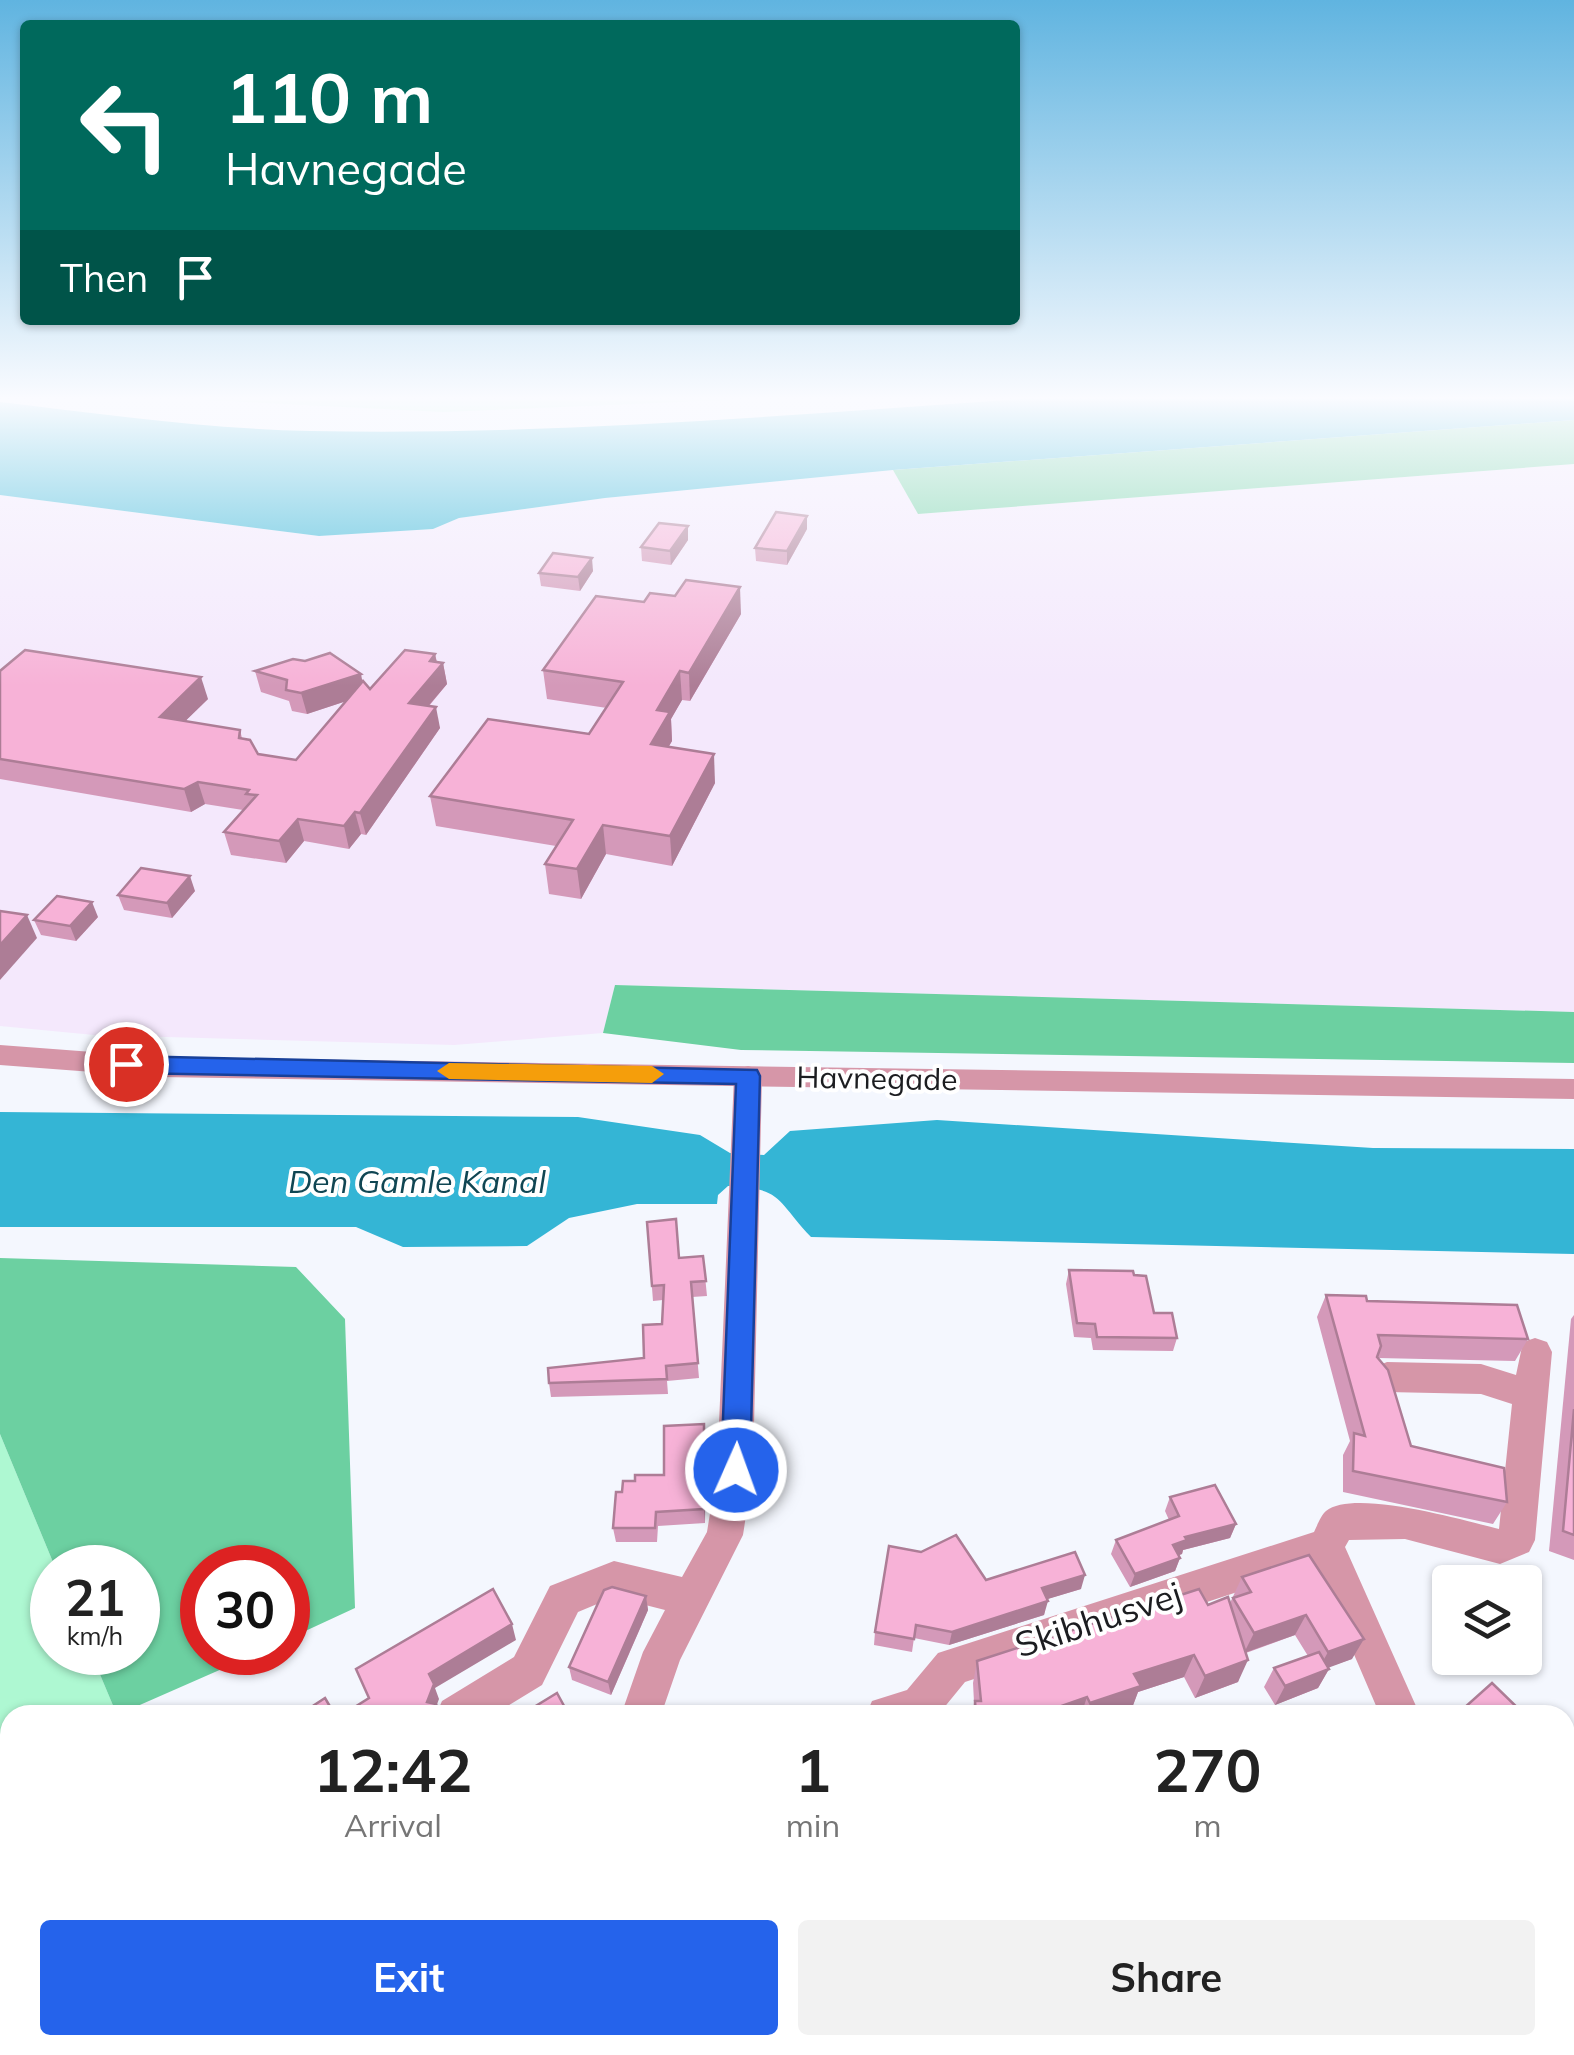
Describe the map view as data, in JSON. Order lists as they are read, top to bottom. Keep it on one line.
{"streets":{"street":["Havnegade","Skibhusvej"]},"water":["Den Gamle Kanal"],"page":{"turn":["110 m","Havnegade"],"then":"Then","speed":"21 km/h","limit":"30","eta":["12:42","Arrival","1","min","270","m"],"buttons":["Exit","Share"]}}
